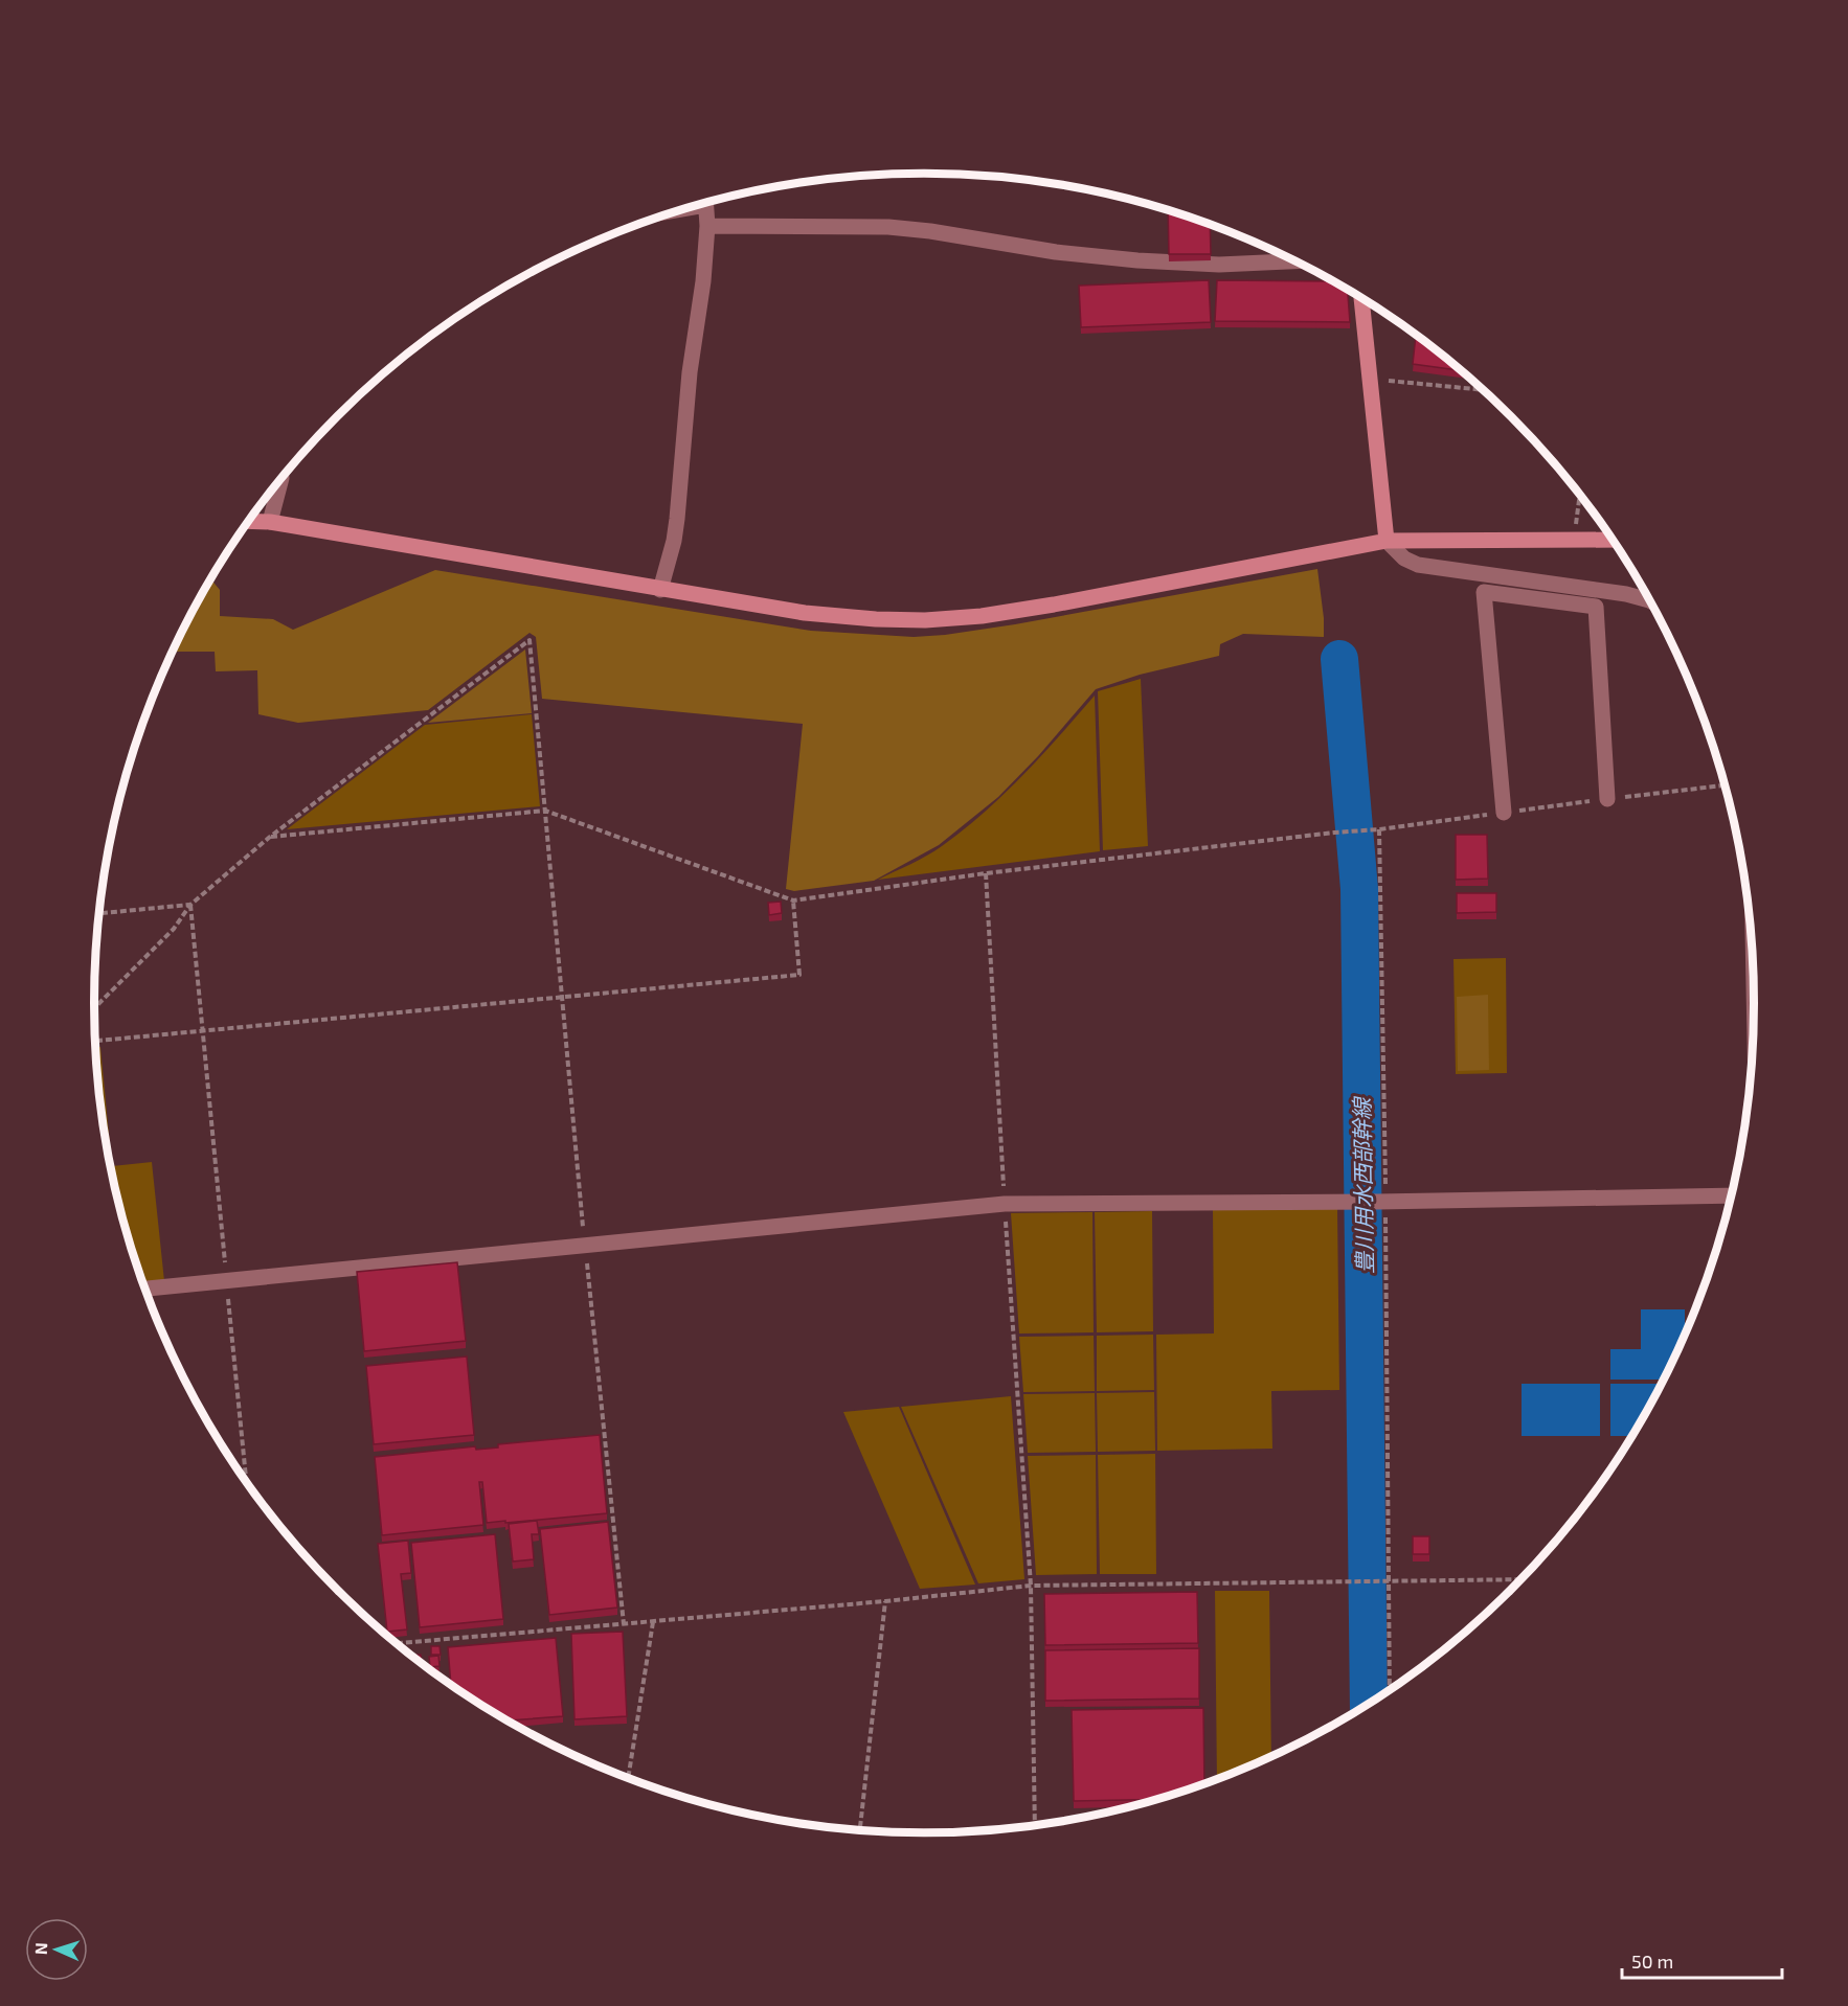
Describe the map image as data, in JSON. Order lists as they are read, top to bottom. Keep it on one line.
{"water":["豊川用水西部幹線"],"scale_bar":"50 m","north":"left"}
